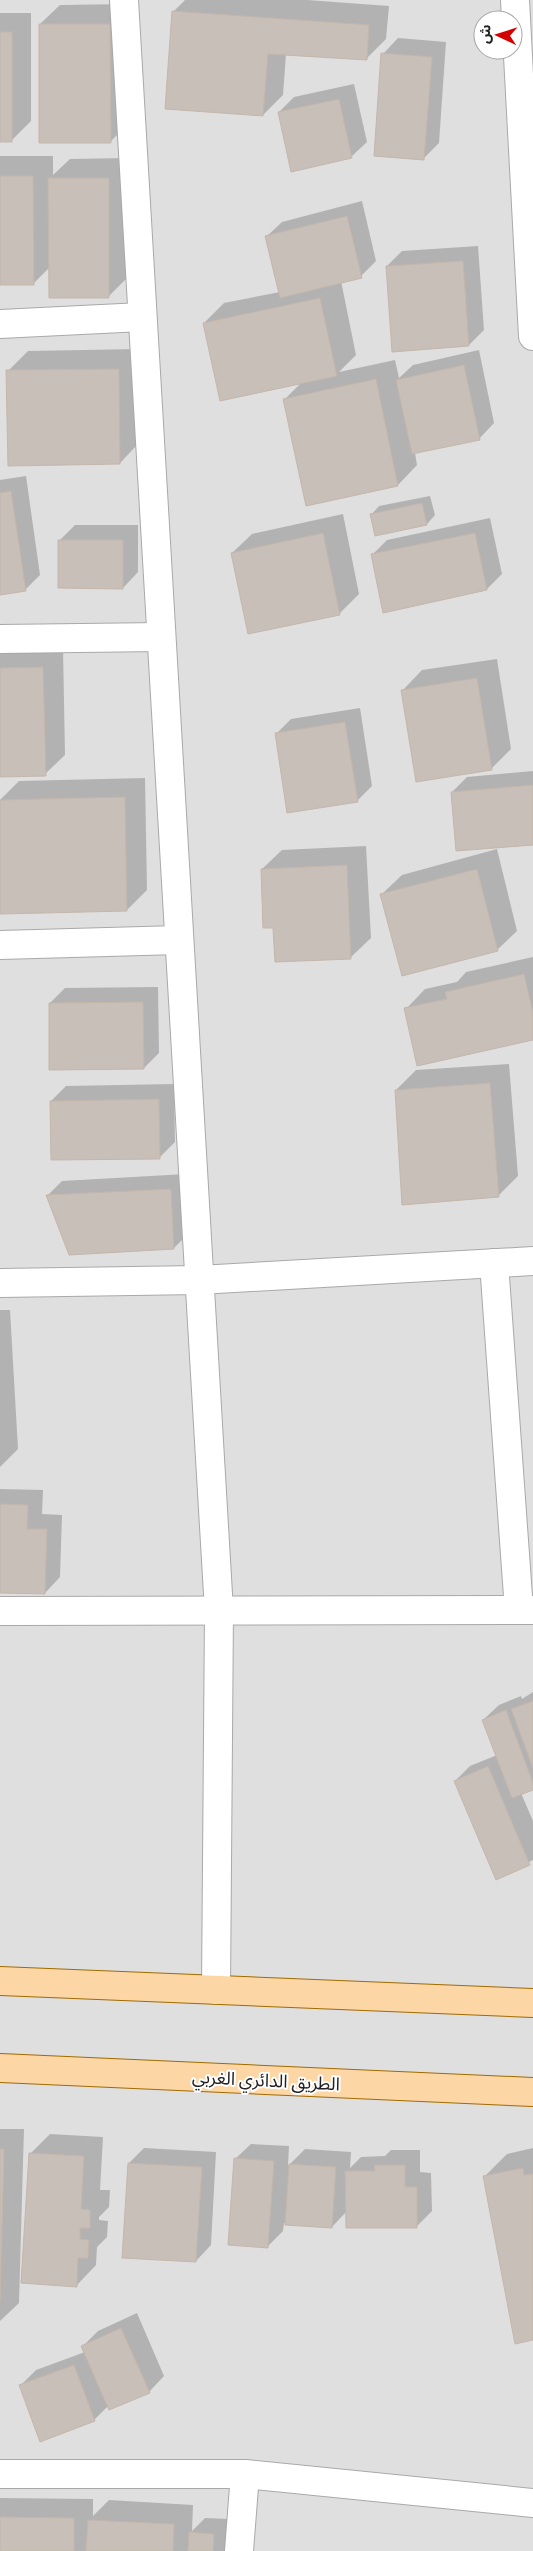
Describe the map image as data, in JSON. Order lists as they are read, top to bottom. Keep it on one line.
{"streets":{"main road":["الطريق الدائري الغربي"]},"north":"left"}
